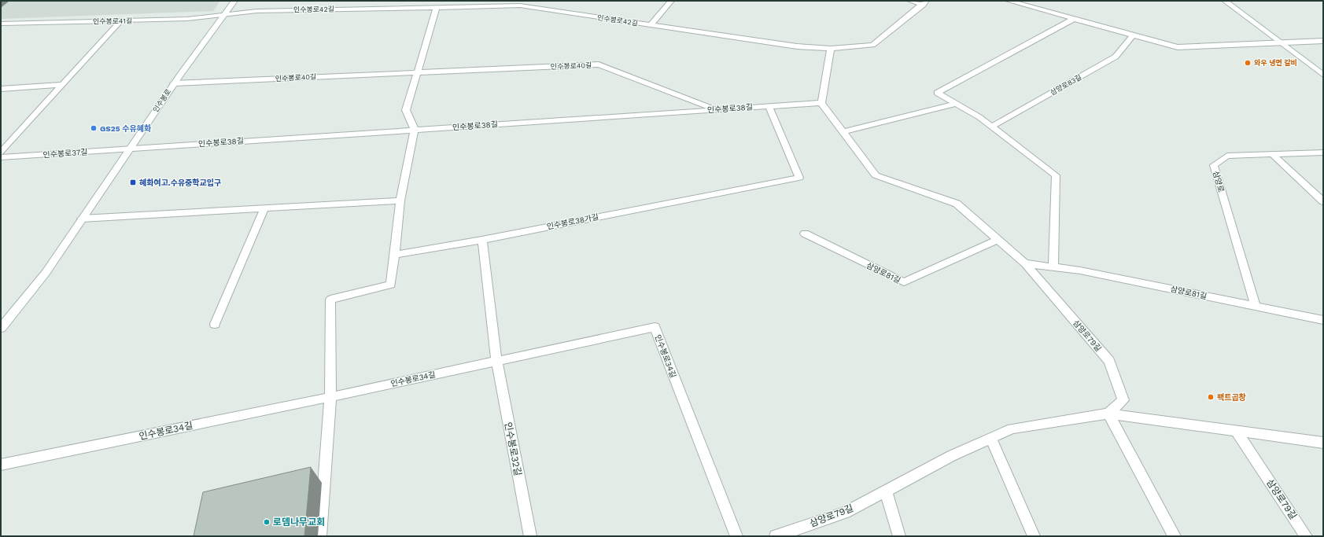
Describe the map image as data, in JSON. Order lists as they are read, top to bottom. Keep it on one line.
{"streets":{"street":["인수봉로42길","인수봉로41길","인수봉로40길","삼양로83길","인수봉로","인수봉로38길","인수봉로37길","삼양로","인수봉로38가길","삼양로81길","삼양로79길","인수봉로34길","인수봉로32길"]},"crossings":[["인수봉로42길","인수봉로41길"],["인수봉로42길","인수봉로"],["인수봉로41길","인수봉로"],["인수봉로40길","인수봉로"],["인수봉로40길","인수봉로38길"],["인수봉로","인수봉로38길"],["인수봉로","인수봉로37길"],["인수봉로38길","인수봉로37길"],["인수봉로38길","인수봉로38가길"],["삼양로","삼양로81길"],["삼양로81길","삼양로79길"],["인수봉로34길","인수봉로32길"]],"places":{"other":["와우 냉면 갈비","GS25 수유혜화","팩트곱창","로뎀나무교회"],"transit":["혜화여고.수유중학교입구"]}}
